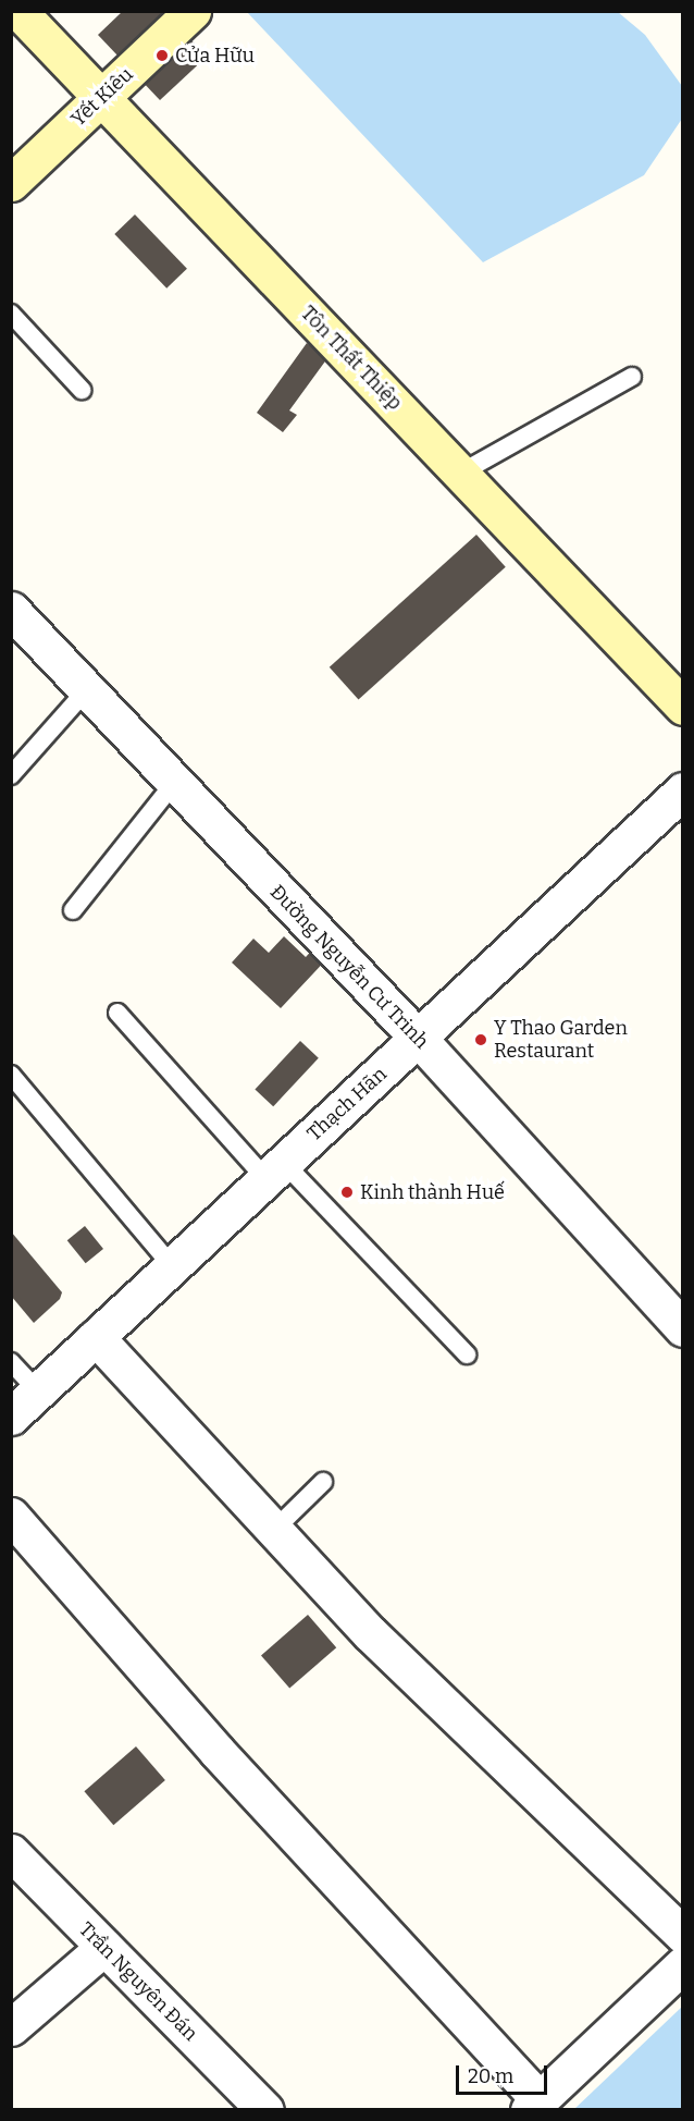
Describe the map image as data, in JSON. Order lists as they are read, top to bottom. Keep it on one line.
{"streets":{"street":["Yết Kiêu","Tôn Thất Thiệp","Đường Nguyễn Cư Trinh","Thạch Hãn","Trần Nguyên Đán"]},"crossings":[["Yết Kiêu","Tôn Thất Thiệp"],["Đường Nguyễn Cư Trinh","Thạch Hãn"]],"places":["Cửa Hữu","Y Thao Garden Restaurant","Kinh thành Huế"],"scale_bar":"20 m"}
